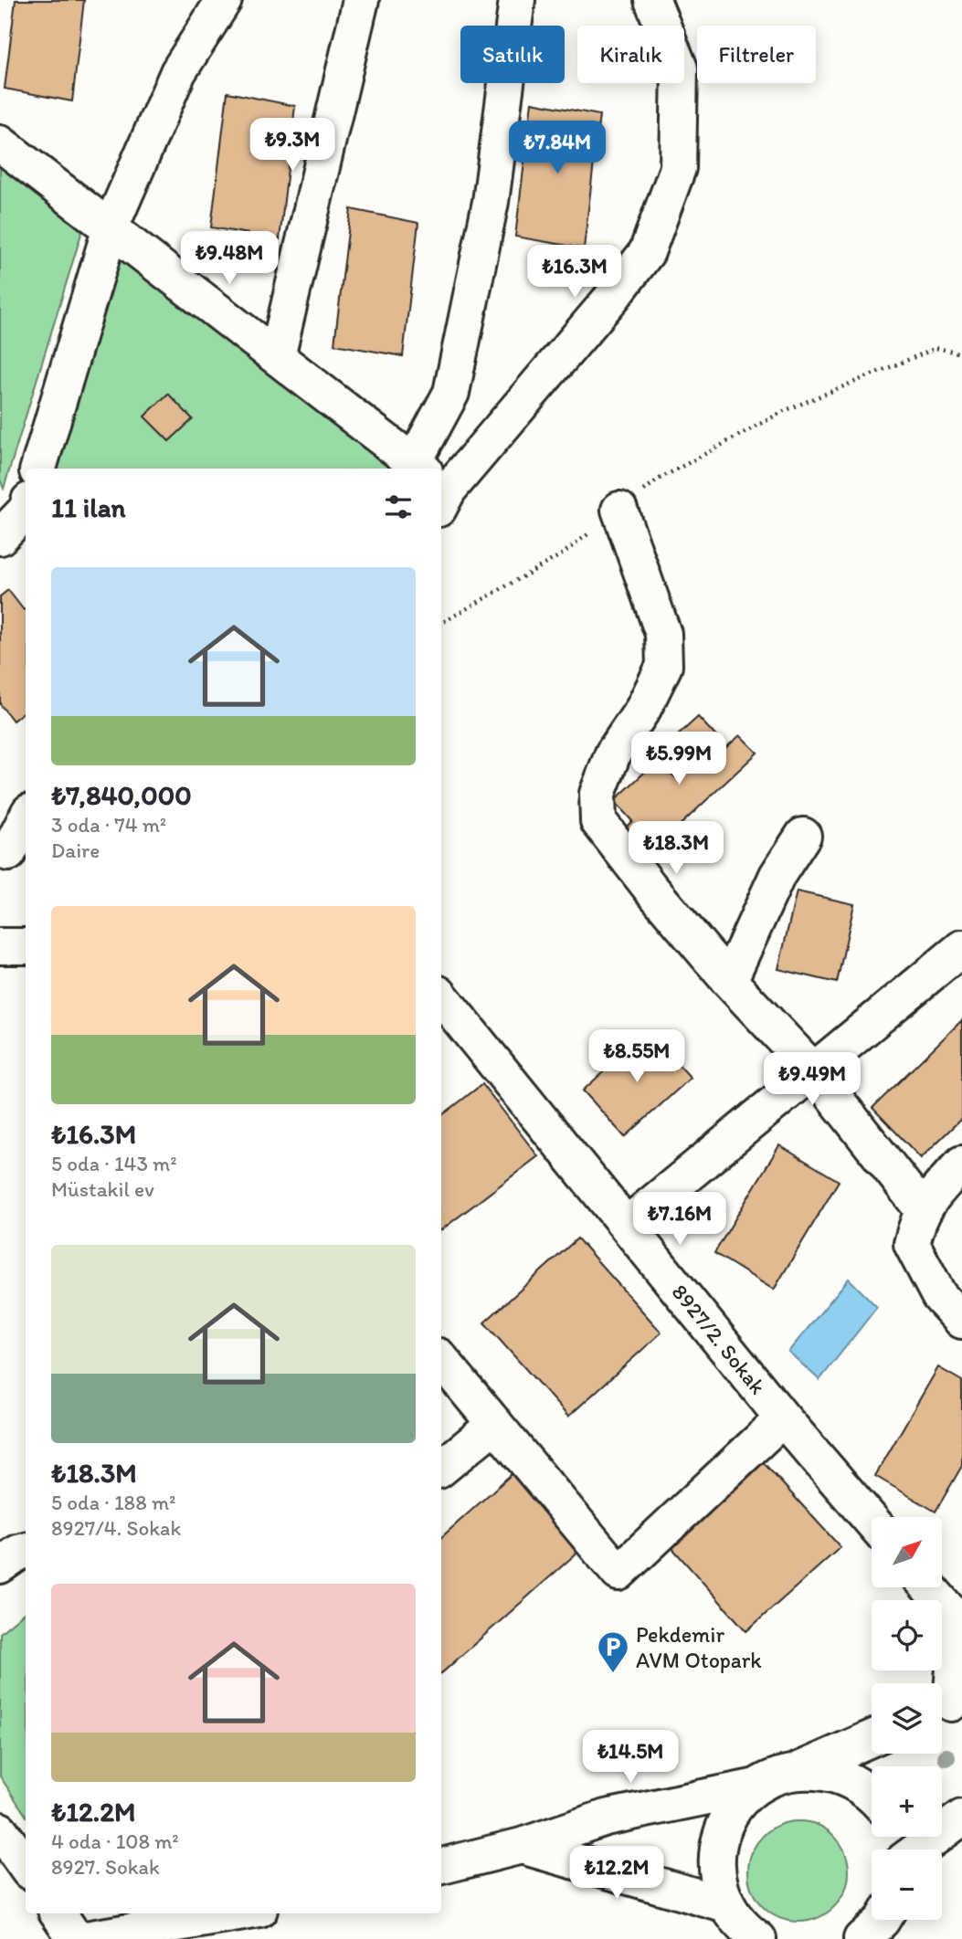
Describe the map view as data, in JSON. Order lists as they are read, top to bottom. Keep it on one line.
{"streets":{"street":["8927/2. Sokak"]},"places":{"parking":["Pekdemir AVM Otopark"]},"north":"top right","page":{"chip":["Satılık","Kiralık","Filtreler"],"price":["₺9.3M","₺7.84M","₺9.48M","₺16.3M","₺5.99M","₺18.3M","₺8.55M","₺9.49M","₺7.16M","₺14.5M","₺12.2M"],"heading":"11 ilan","list":[{"name":"₺7,840,000","note":"3 oda · 74 m² · Daire"},{"name":"₺16.3M","note":"5 oda · 143 m² · Müstakil ev"},{"name":"₺18.3M","note":"5 oda · 188 m² · 8927/4. Sokak"},{"name":"₺12.2M","note":"4 oda · 108 m² · 8927. Sokak"}],"map_buttons":["+","−"]}}
